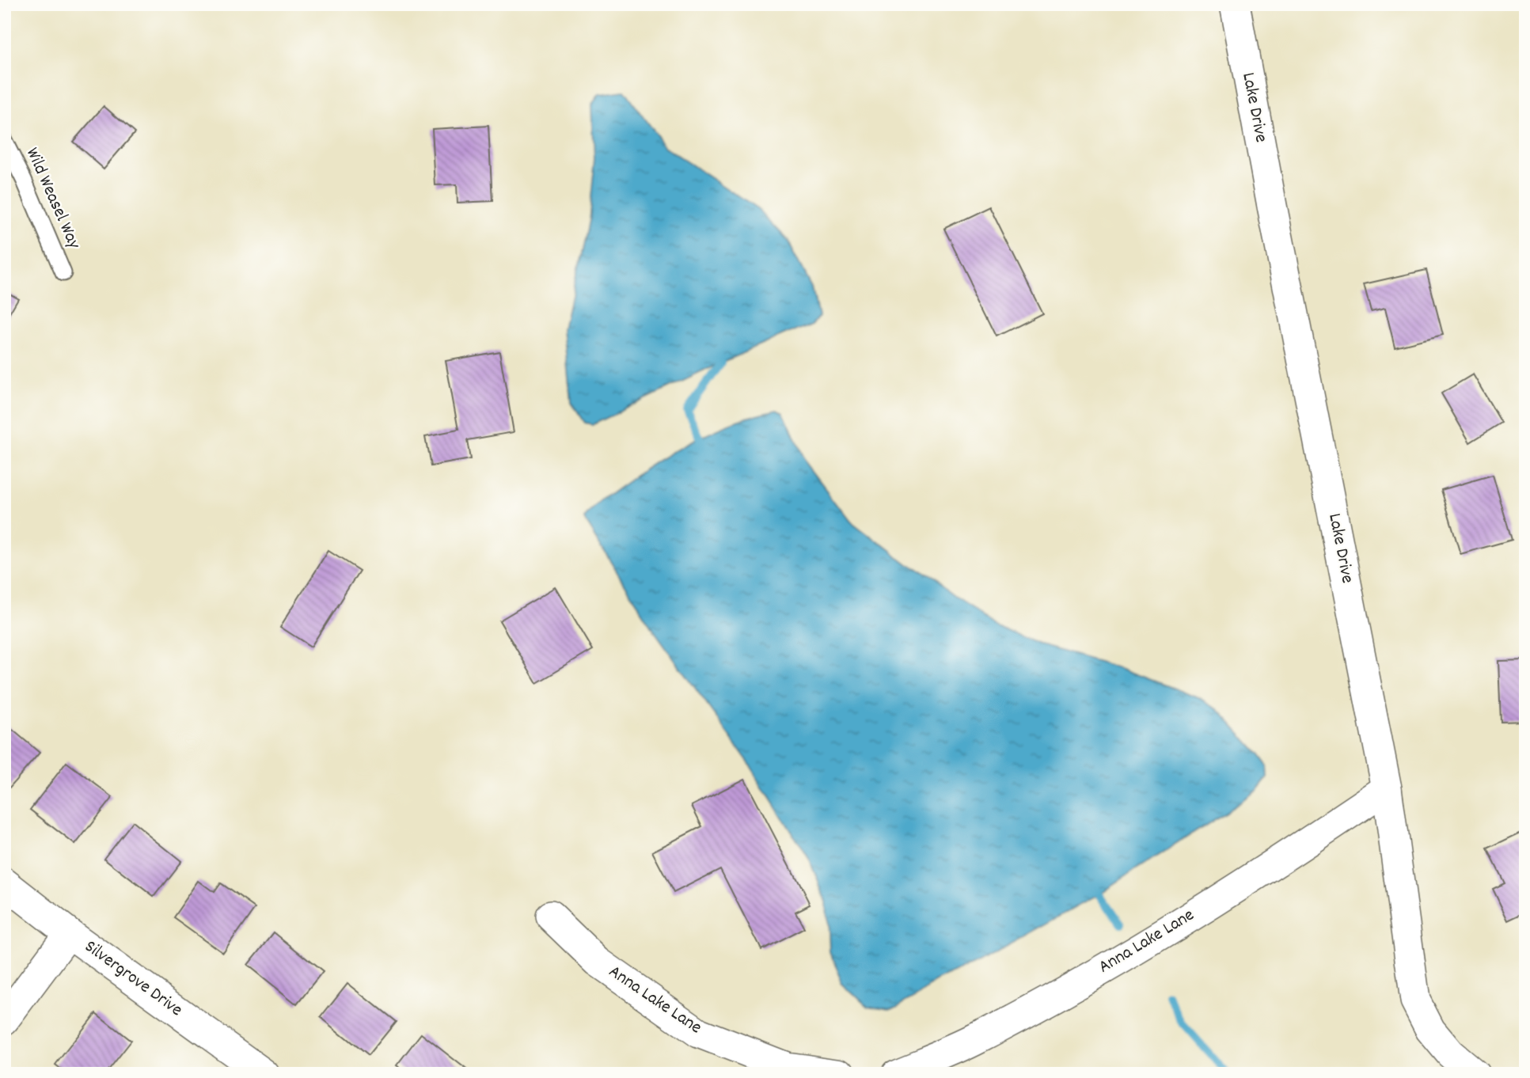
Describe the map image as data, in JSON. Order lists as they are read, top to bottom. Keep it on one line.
{"streets":{"street":["Lake Drive","Anna Lake Lane","Silvergrove Drive"],"lane":["Wild Weasel Way"]},"crossings":[["Lake Drive","Anna Lake Lane"]]}
